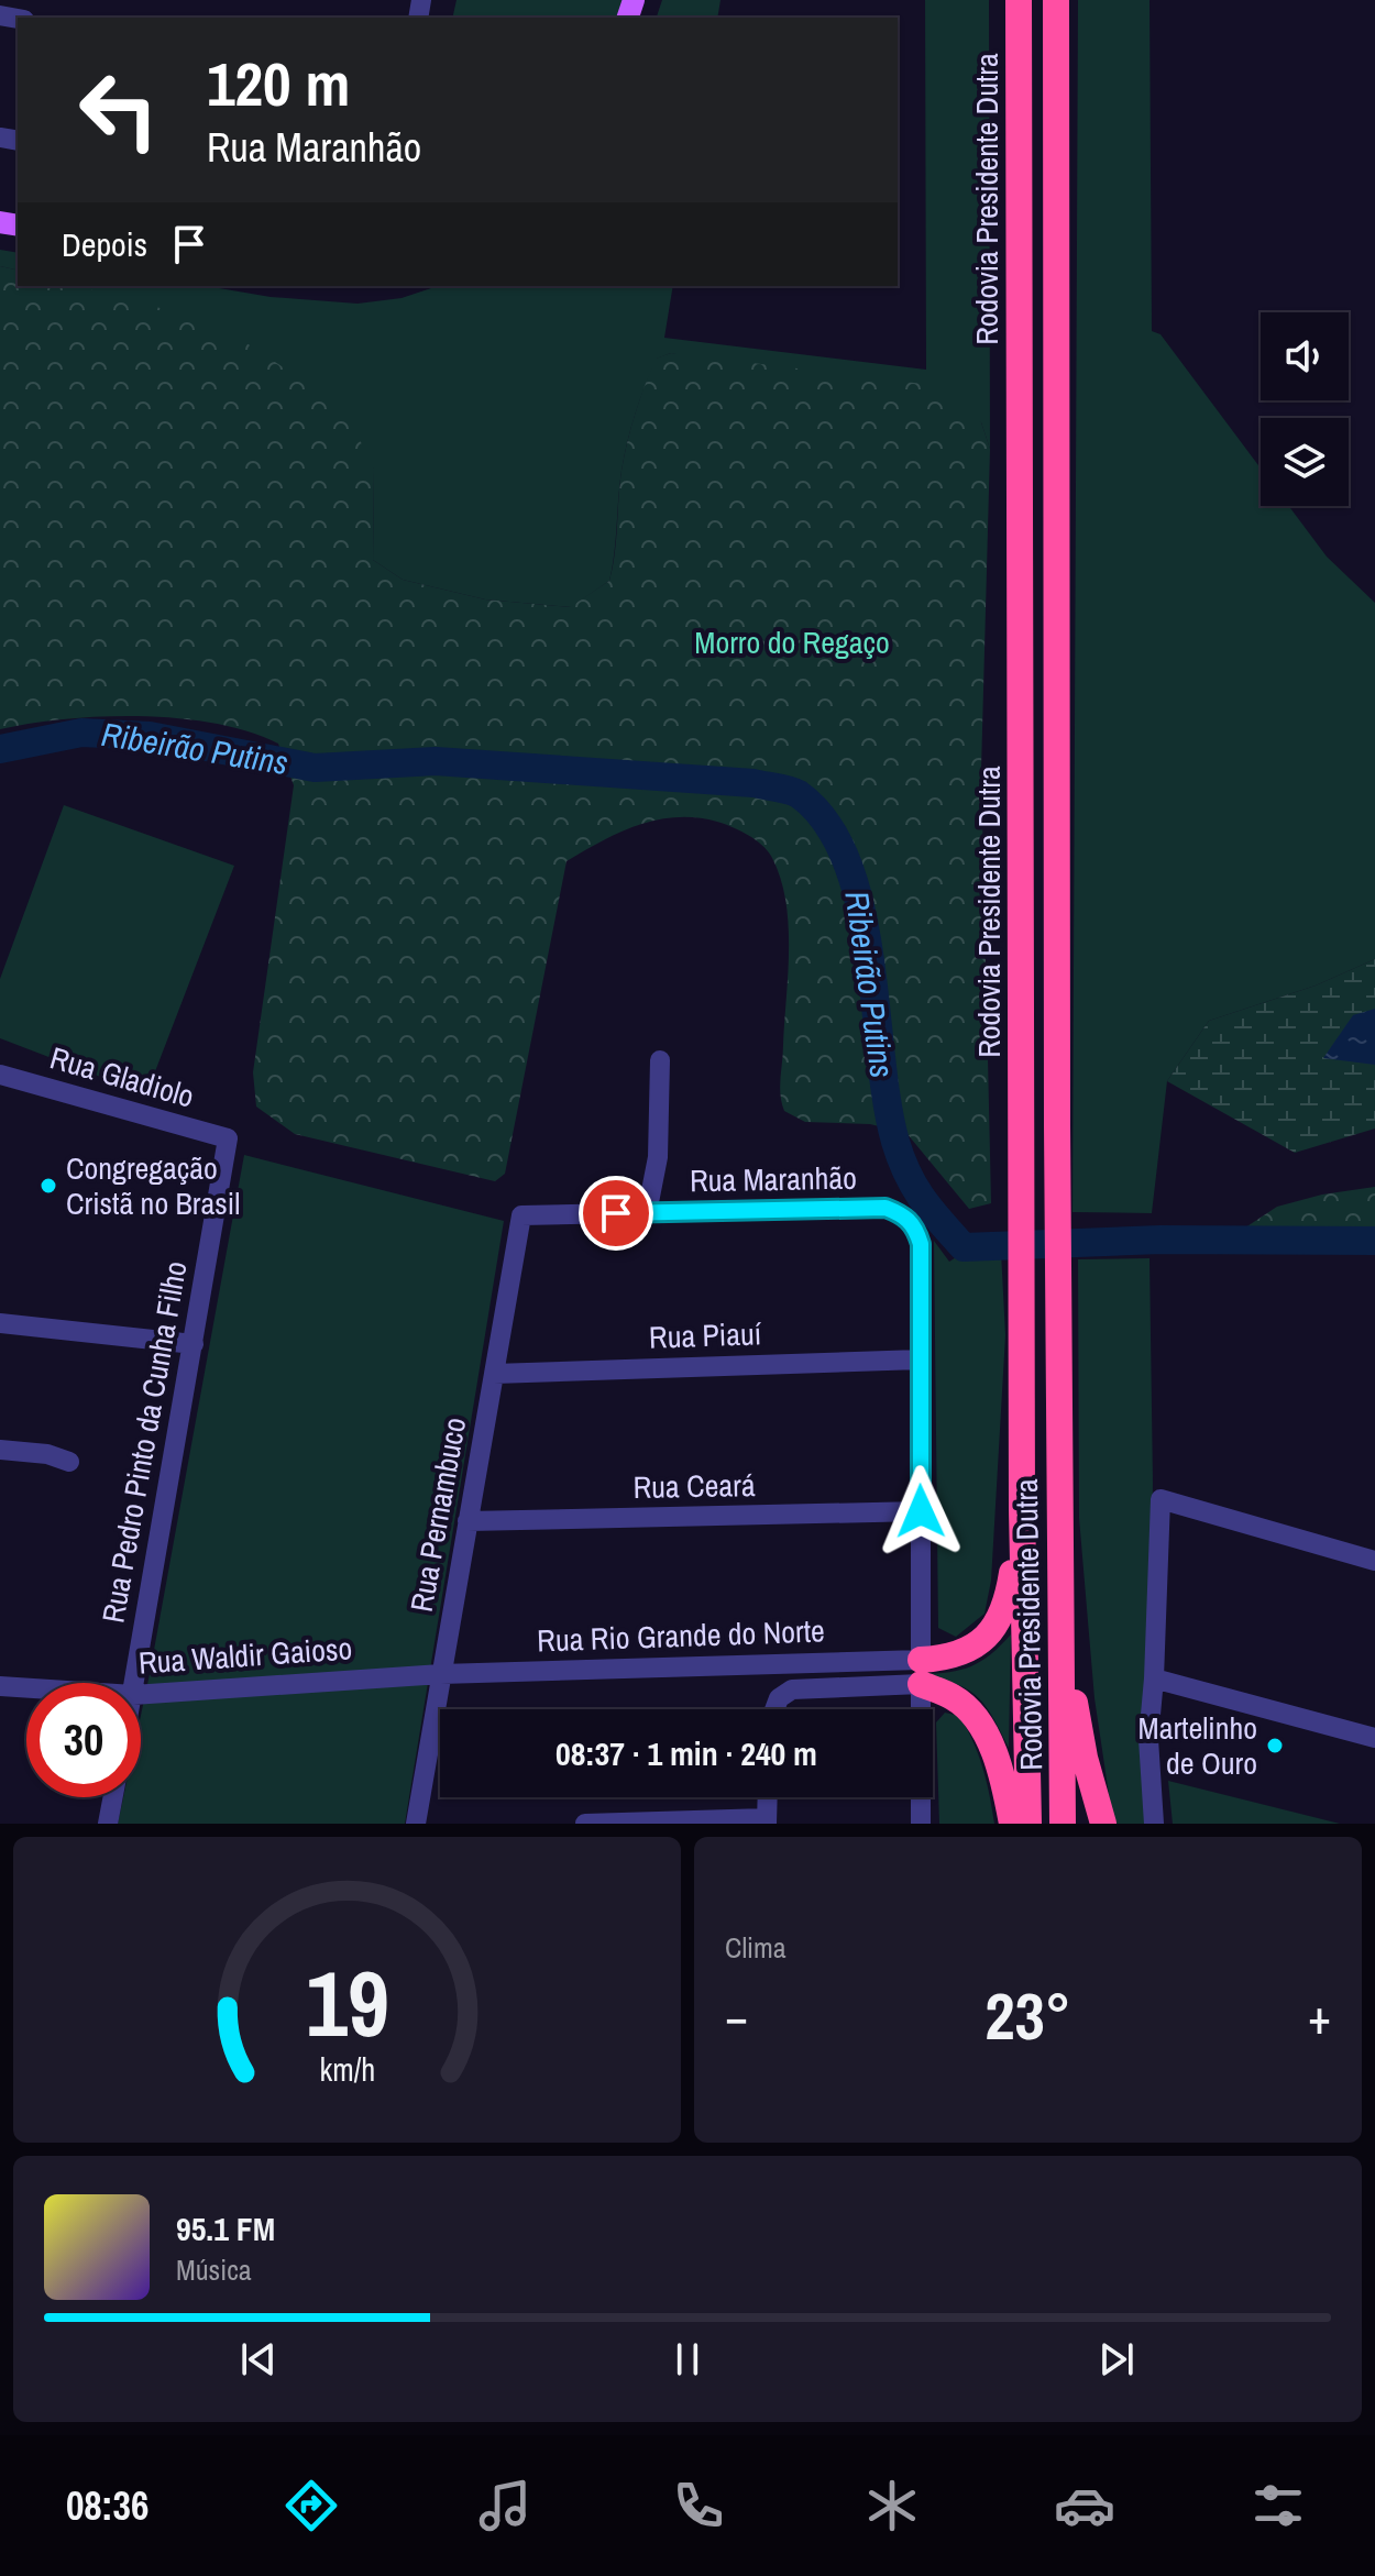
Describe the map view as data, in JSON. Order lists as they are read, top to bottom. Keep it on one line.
{"streets":{"highway":["Rodovia Presidente Dutra"],"street":["Rua Gladiolo","Rua Maranhão","Rua Piauí","Rua Pedro Pinto da Cunha Filho","Rua Ceará","Rua Pernambuco","Rua Rio Grande do Norte","Rua Waldir Gaioso"]},"crossings":[["Rua Gladiolo","Rua Pedro Pinto da Cunha Filho"],["Rua Maranhão","Rua Piauí"],["Rua Maranhão","Rua Pernambuco"],["Rua Piauí","Rua Pernambuco"],["Rua Ceará","Rua Pernambuco"],["Rua Pernambuco","Rua Rio Grande do Norte"],["Rua Pernambuco","Rua Waldir Gaioso"],["Rua Rio Grande do Norte","Rua Waldir Gaioso"]],"water":["Ribeirão Putins"],"parks":["Morro do Regaço"],"places":["Congregação Cristã no Brasil","Martelinho de Ouro"],"page":{"turn":["120 m","Rua Maranhão"],"then":"Depois","limit":"30","trip":"08:37 · 1 min · 240 m","tile":"Clima","heat":["−","23°","+"],"song":["95.1 FM","Música"],"tabs":"08:36","gauge":["19","km/h"]}}
